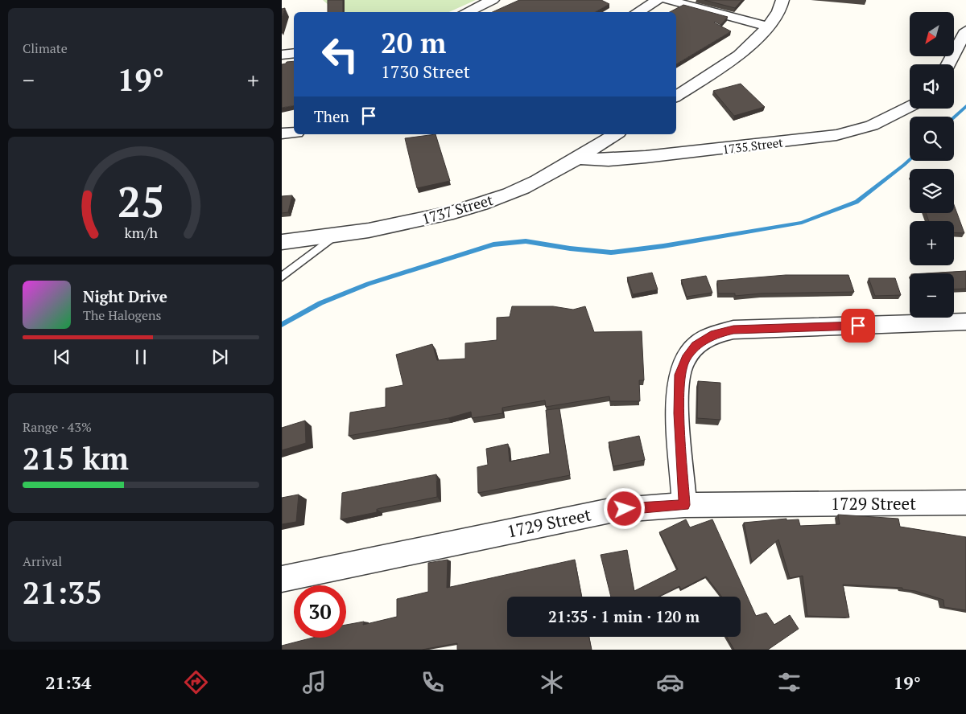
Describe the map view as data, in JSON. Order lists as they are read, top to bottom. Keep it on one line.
{"streets":{"street":["1735 Street","1737 Street","1729 Street"]},"crossings":[["1735 Street","1737 Street"]],"north":"bottom left","page":{"tile":["Climate",["Range · 43%","215 km"],["Arrival","21:35"]],"map_buttons":["+","−"],"turn":["20 m","1730 Street"],"heat":["−","19°","+"],"then":"Then","song":["Night Drive","The Halogens"],"limit":"30","trip":"21:35 · 1 min · 120 m","tabs":["21:34","19°"],"gauge":["25","km/h"]}}
